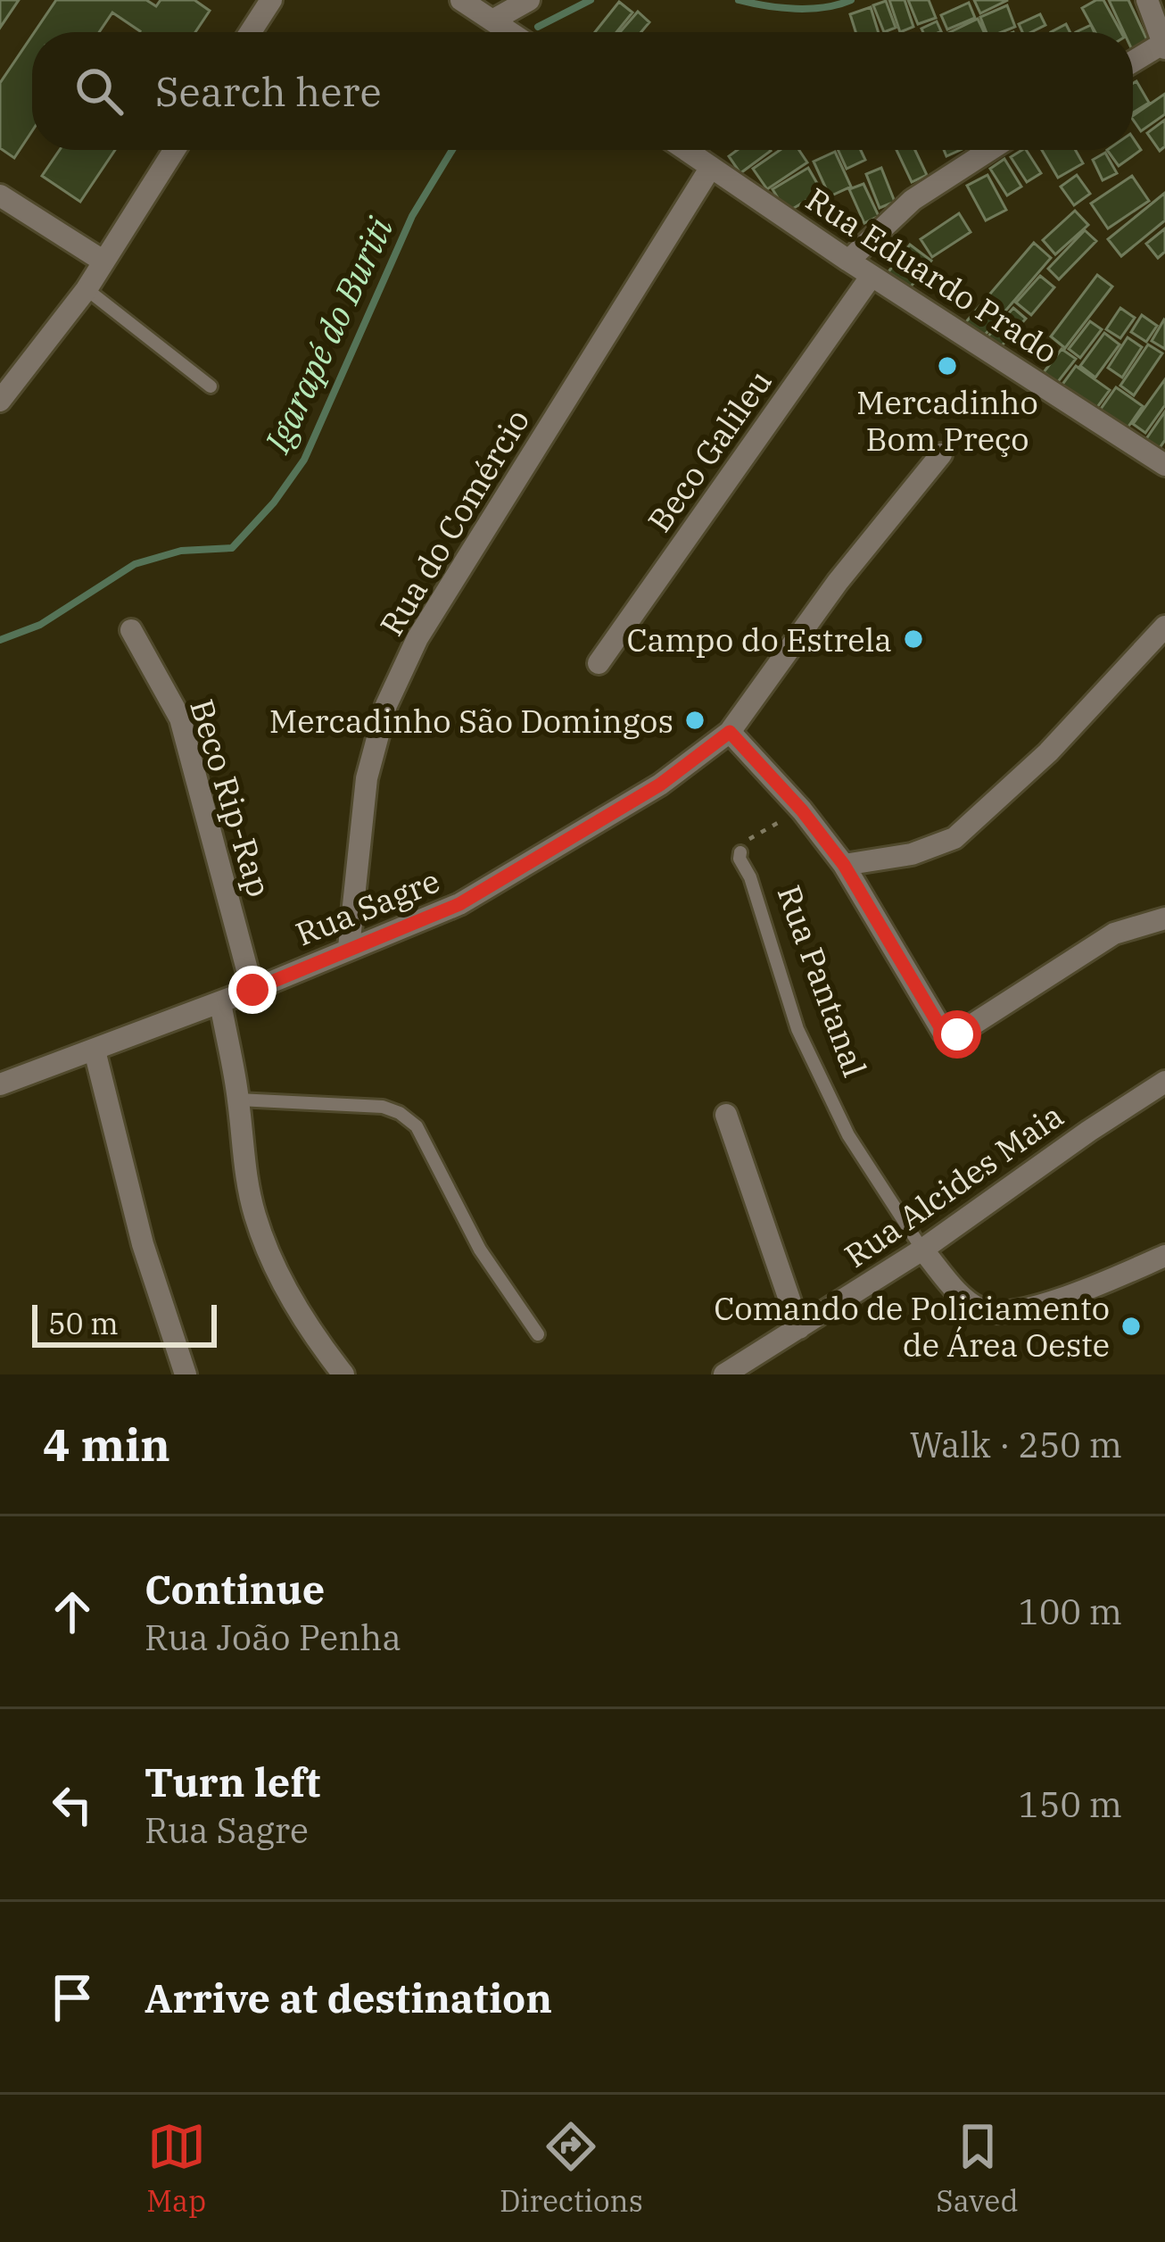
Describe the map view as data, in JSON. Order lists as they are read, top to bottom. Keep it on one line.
{"streets":{"street":["Rua Eduardo Prado","Beco Galileu","Rua do Comércio","Beco Rip-Rap","Rua Sagre","Rua Alcides Maia"],"lane":["Rua Pantanal"]},"crossings":[["Rua Eduardo Prado","Beco Galileu"],["Rua Eduardo Prado","Rua do Comércio"],["Rua do Comércio","Rua Sagre"],["Beco Rip-Rap","Rua Sagre"],["Rua Pantanal","Rua Alcides Maia"]],"water":["Igarapé do Buriti"],"places":["Mercadinho Bom Preço","Campo do Estrela","Mercadinho São Domingos","Comando de Policiamento de Área Oeste"],"scale_bar":"50 m","page":{"search":"Search here","scale":"50 m","heading":["4 min","Walk · 250 m"],"list":[["Continue","Rua João Penha","100 m"],["Turn left","Rua Sagre","150 m"],"Arrive at destination"],"nav":["Map","Directions","Saved"]}}
